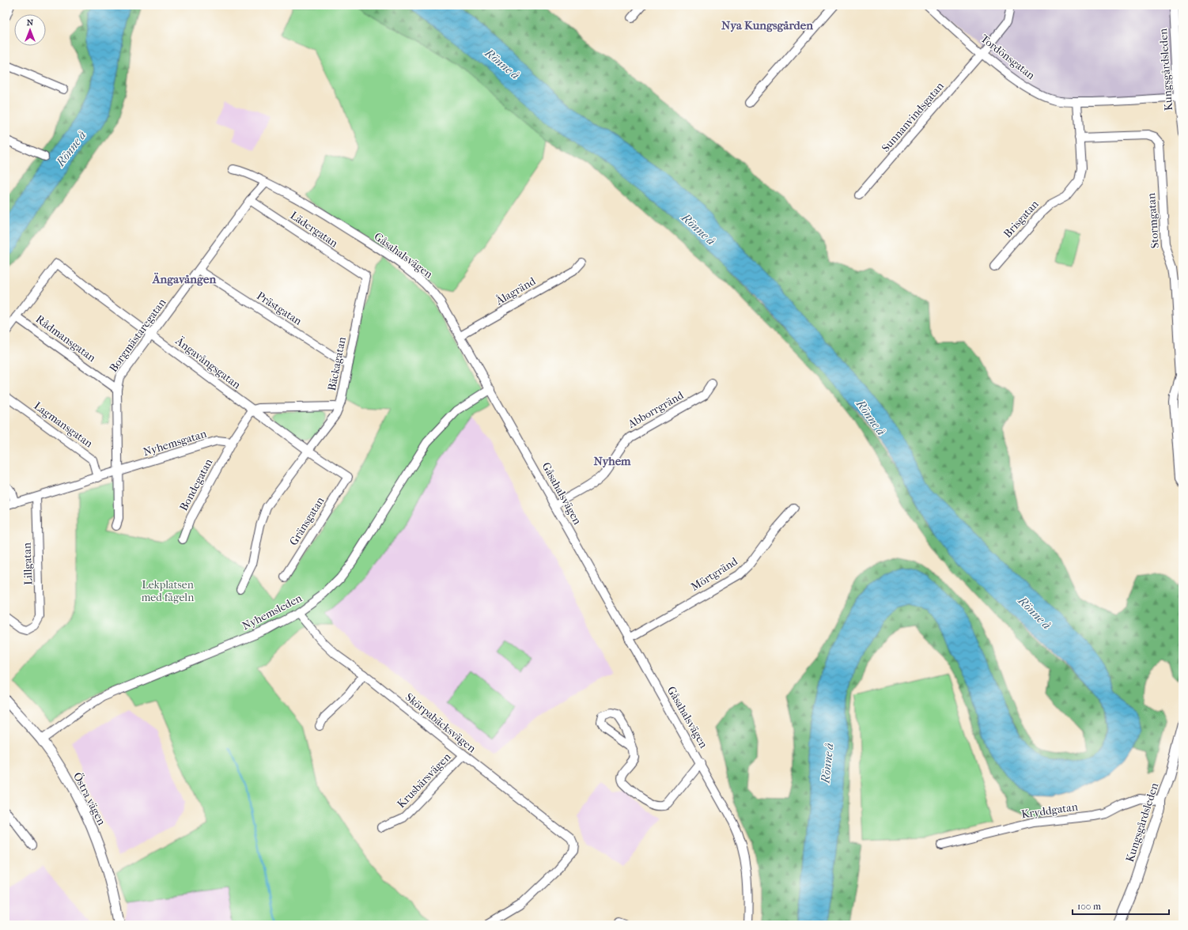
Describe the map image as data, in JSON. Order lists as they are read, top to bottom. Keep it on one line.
{"streets":{"main road":["Kungsgårdsleden","Östra vägen"],"street":["Tordönsgatan","Sunnanvindsgatan","Brisgatan","Stormgatan","Lädergatan","Gåsahalsvägen","Ålagränd","Prästgatan","Borgmästaregatan","Rådmansgatan","Ängavångsgatan","Bäckagatan","Abborrgränd","Lagmansgatan","Nyhemsgatan","Bondegatan","Gränsgatan","Lillgatan","Mörtgränd","Nyhemsleden","Skörpabäcksvägen","Krusbärsvägen","Kryddgatan"]},"crossings":[["Tordönsgatan","Kungsgårdsleden"],["Tordönsgatan","Sunnanvindsgatan"],["Tordönsgatan","Brisgatan"],["Kungsgårdsleden","Kryddgatan"],["Brisgatan","Stormgatan"],["Lädergatan","Borgmästaregatan"],["Lädergatan","Bäckagatan"],["Gåsahalsvägen","Ålagränd"],["Gåsahalsvägen","Borgmästaregatan"],["Gåsahalsvägen","Abborrgränd"],["Gåsahalsvägen","Mörtgränd"],["Gåsahalsvägen","Nyhemsleden"],["Prästgatan","Borgmästaregatan"],["Prästgatan","Bäckagatan"],["Borgmästaregatan","Rådmansgatan"],["Borgmästaregatan","Ängavångsgatan"],["Borgmästaregatan","Nyhemsgatan"],["Rådmansgatan","Ängavångsgatan"],["Ängavångsgatan","Bäckagatan"],["Ängavångsgatan","Gränsgatan"],["Lagmansgatan","Nyhemsgatan"],["Nyhemsgatan","Bondegatan"],["Nyhemsgatan","Lillgatan"],["Nyhemsleden","Skörpabäcksvägen"],["Nyhemsleden","Östra vägen"],["Skörpabäcksvägen","Krusbärsvägen"]],"districts":["Nya Kungsgården","Ängavången","Nyhem"],"water":["Rönne å"],"parks":["Lekplatsen med fågeln"],"scale_bar":"100 m","north":"top"}
